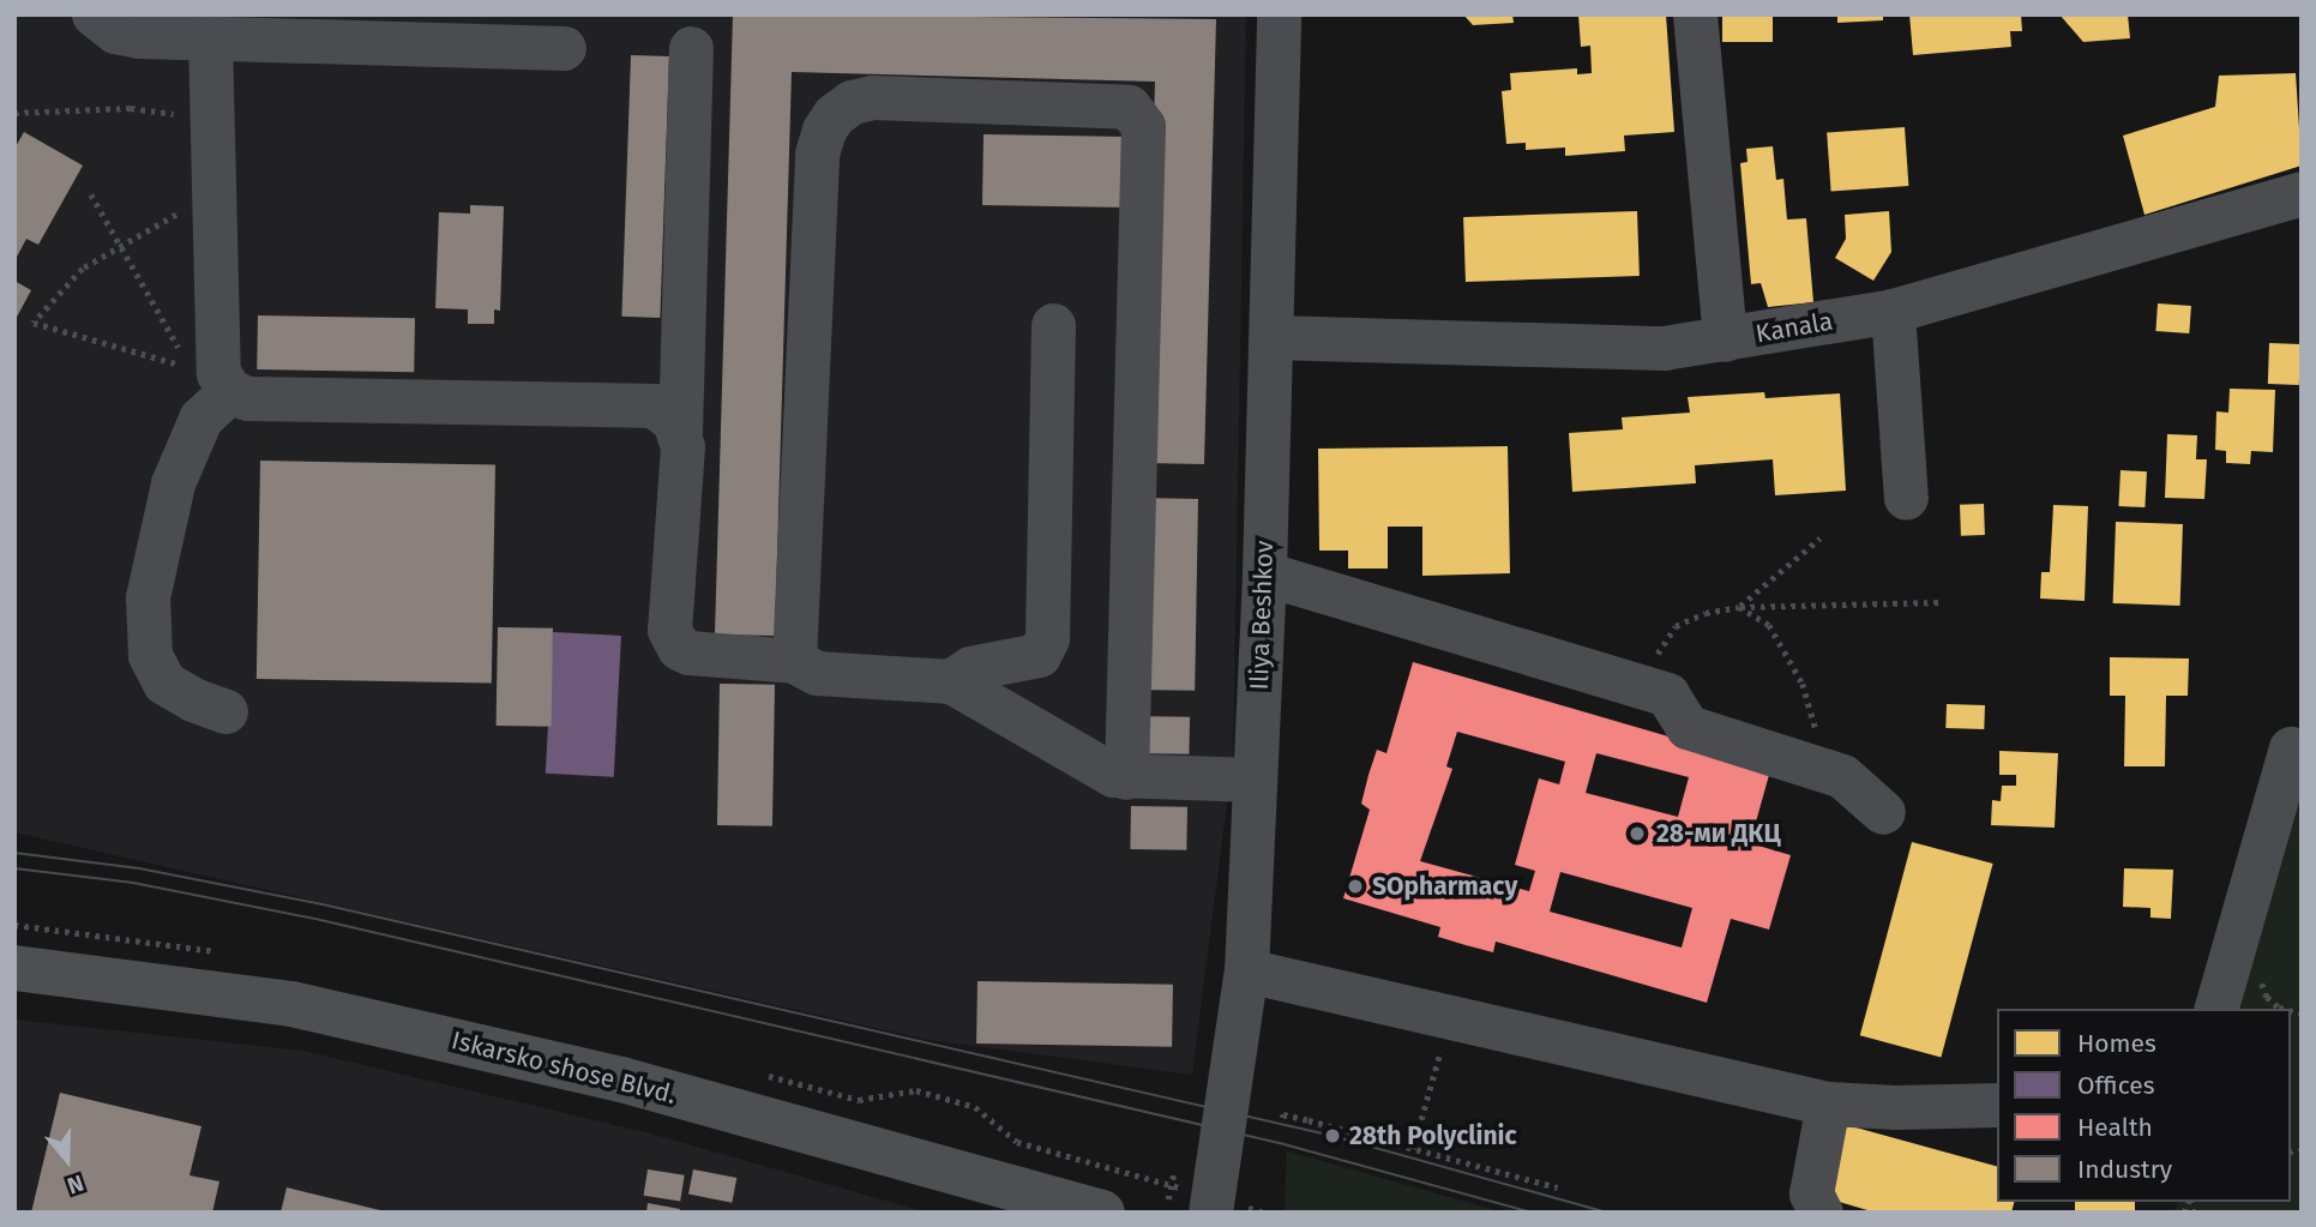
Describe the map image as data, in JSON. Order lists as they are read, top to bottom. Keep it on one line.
{"streets":{"main road":["Iskarsko shose Blvd."],"street":["Kanala","Iliya Beshkov"]},"crossings":[["Kanala","Iliya Beshkov"]],"places":["28-ми ДКЦ","SOpharmacy","28th Polyclinic"],"legend":["Homes","Offices","Health","Industry"],"north":"bottom"}
